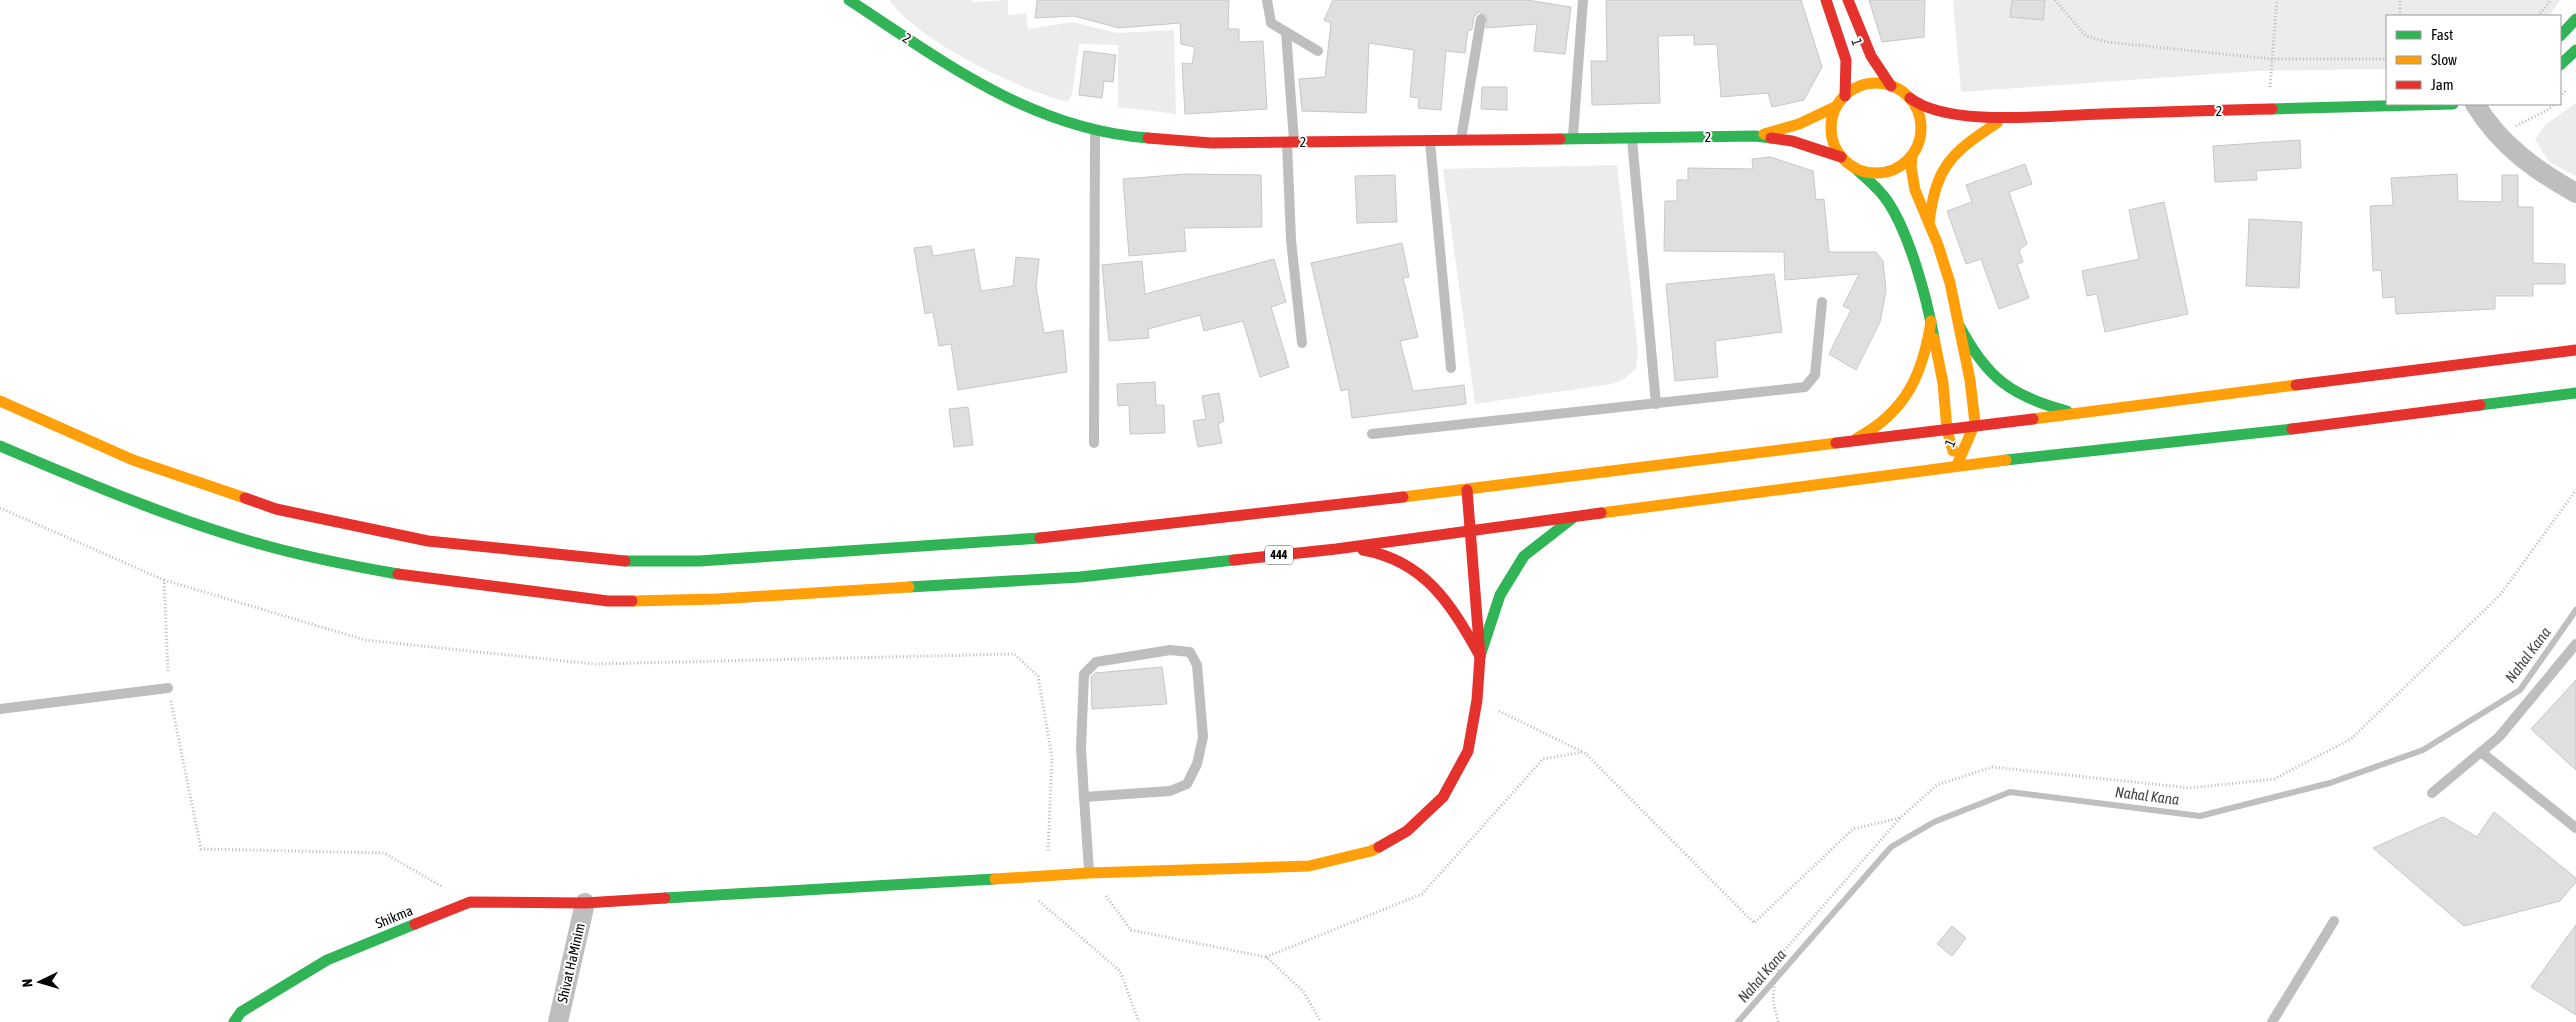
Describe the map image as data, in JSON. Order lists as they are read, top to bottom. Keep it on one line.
{"streets":{"main road":["2","1","444","Shikma"],"street":["Shivat HaMinim"]},"crossings":[["2","1"],["1","444"],["Shikma","Shivat HaMinim"]],"water":["Nahal Kana"],"legend":["Fast","Slow","Jam"],"north":"left"}
